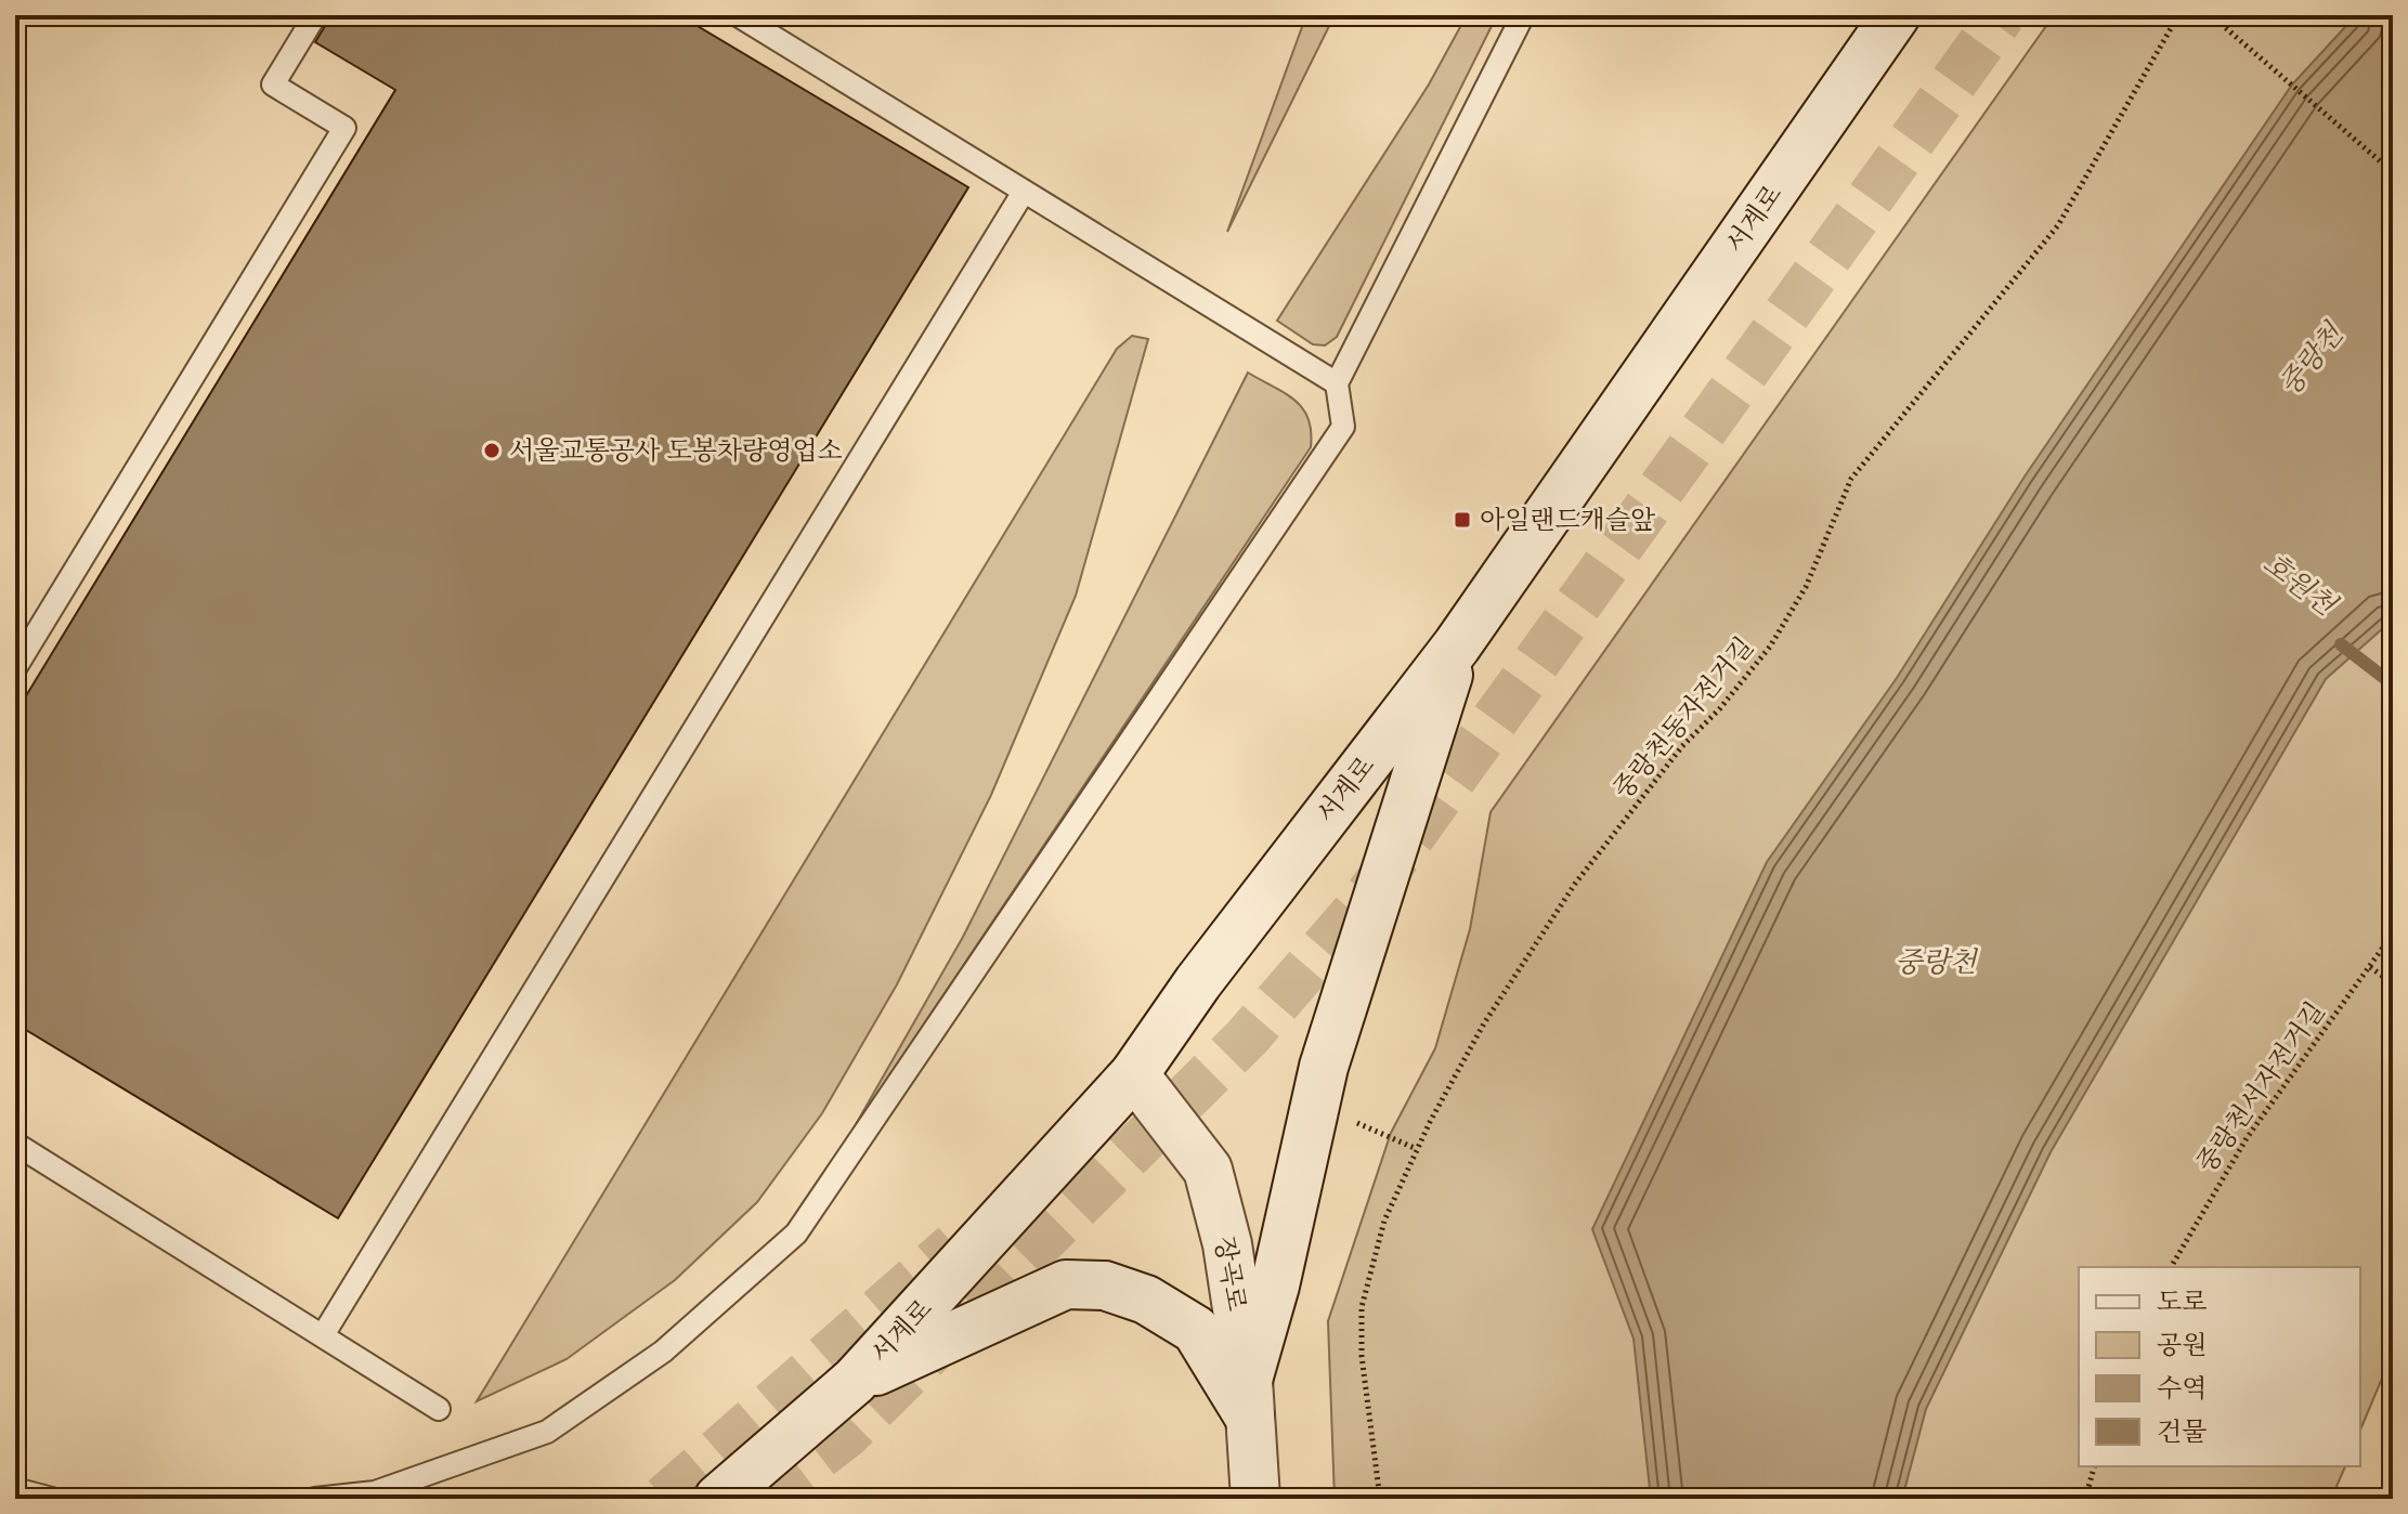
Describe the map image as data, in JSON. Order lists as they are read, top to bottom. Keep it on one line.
{"streets":{"main road":["서계로","장곡로"],"path":["중랑천동자전거길","중랑천서자전거길"]},"crossings":[["서계로","장곡로"]],"water":["중랑천","호원천"],"places":{"other":["서울교통공사 도봉차량영업소"],"transit":["아일랜드캐슬앞"]},"legend":["도로","공원","수역","건물"]}
